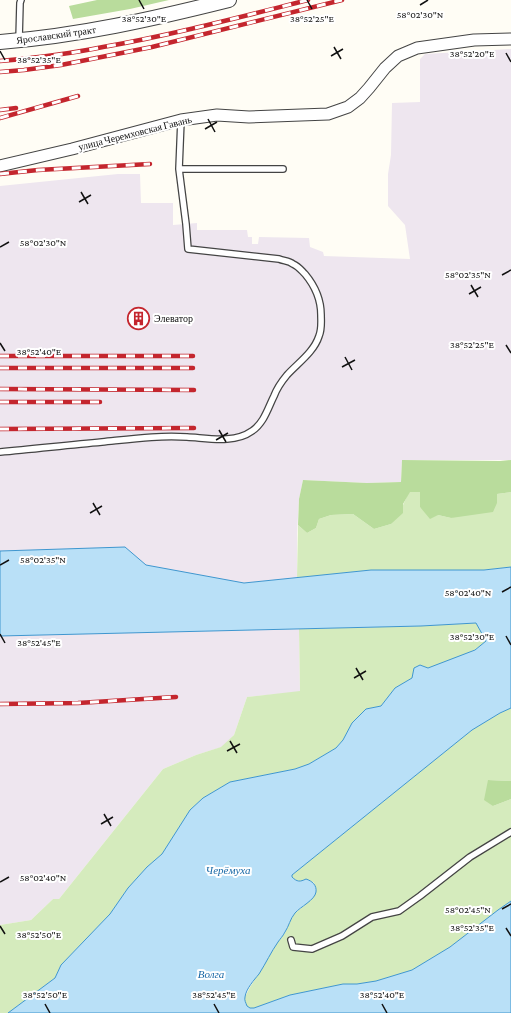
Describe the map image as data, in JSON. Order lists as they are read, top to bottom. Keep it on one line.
{"streets":{"street":["Ярославский тракт","улица Черемховская Гавань"]},"water":["Черёмуха","Волга"],"places":{"building":["Элеватор"]},"coordinates":["58°02'30\"N","38°52'25\"E","38°52'30\"E","38°52'20\"E","38°52'35\"E","58°02'35\"N","38°52'40\"E","58°02'40\"N","38°52'45\"E","58°02'45\"N","38°52'50\"E"]}
